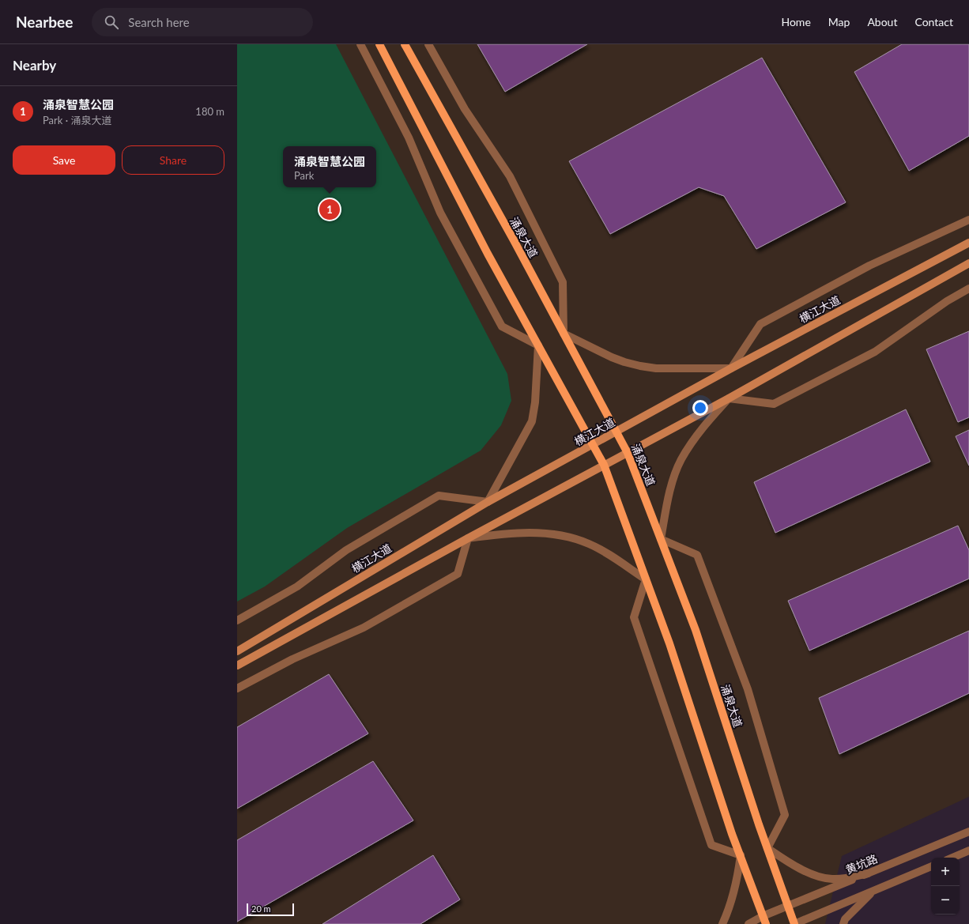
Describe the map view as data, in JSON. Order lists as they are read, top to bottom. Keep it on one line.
{"streets":{"main road":["涌泉大道","横江大道"],"street":["黄坑路"]},"crossings":[["涌泉大道","横江大道"],["涌泉大道","黄坑路"]],"scale_bar":"20 m","page":{"header":"Nearbee","search":"Search here","nav":["Home","Map","About","Contact"],"heading":"Nearby","list":[{"mark":"1","name":"涌泉智慧公园","note":"Park · 涌泉大道","value":"180 m"}],"buttons":["Save","Share"],"popup":["涌泉智慧公园","Park"],"pins":"1","map_buttons":["+","−"],"scale":"20 m"}}
